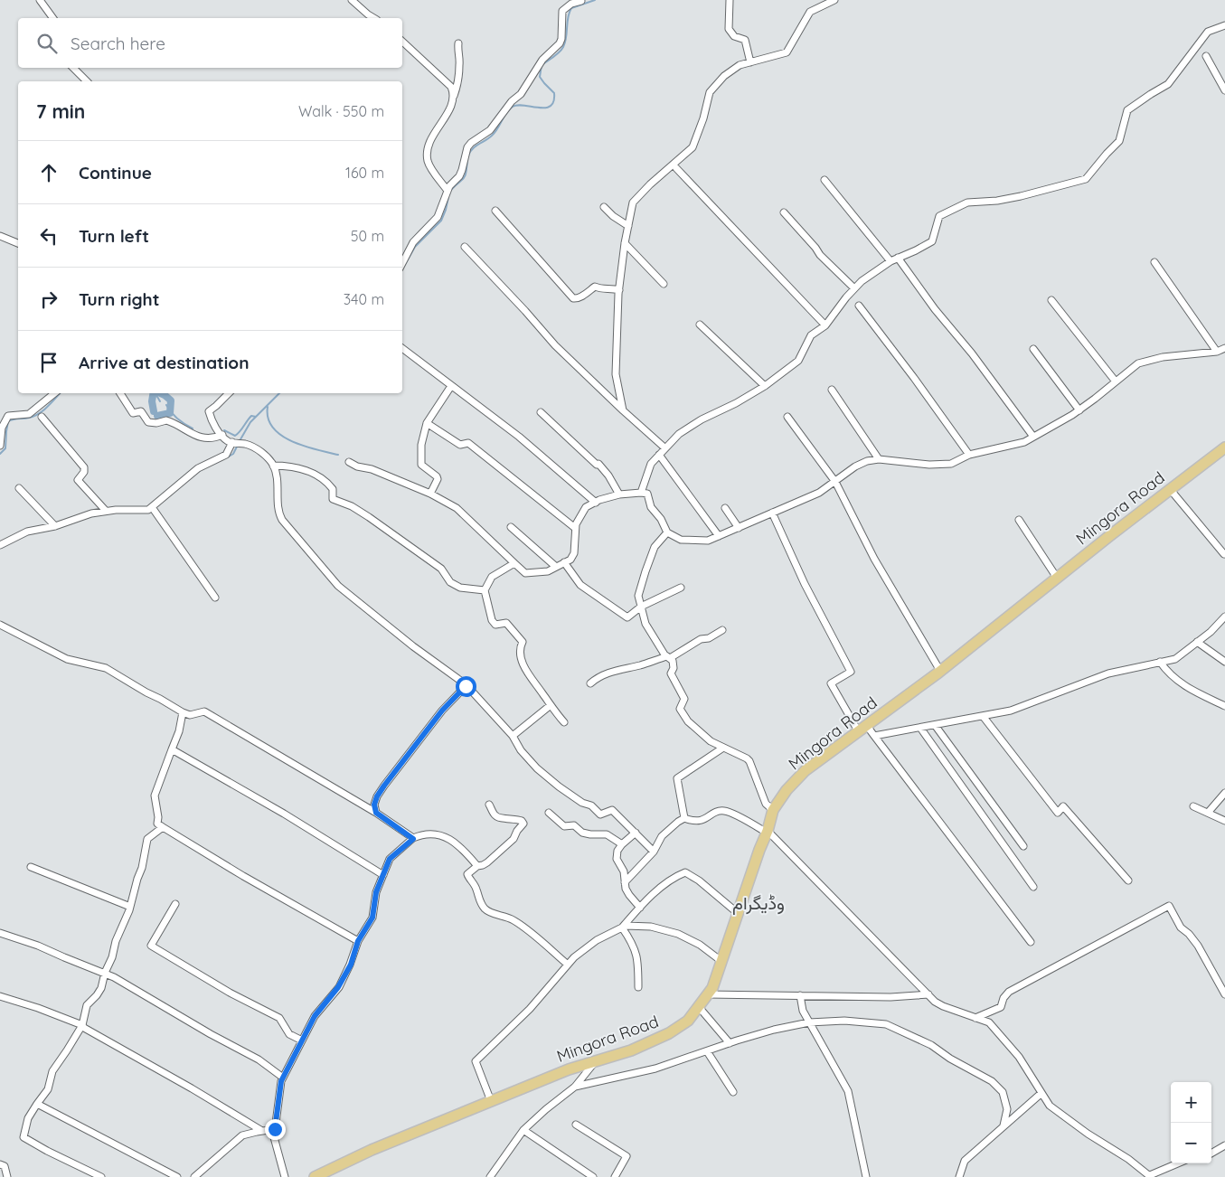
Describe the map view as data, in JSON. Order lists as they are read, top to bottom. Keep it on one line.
{"streets":{"highway":["Mingora Road"]},"districts":["وڈیگرام"],"page":{"search":"Search here","heading":["7 min","Walk · 550 m"],"list":[["Continue","160 m"],["Turn left","50 m"],["Turn right","340 m"],"Arrive at destination"],"map_buttons":["+","−"]}}
